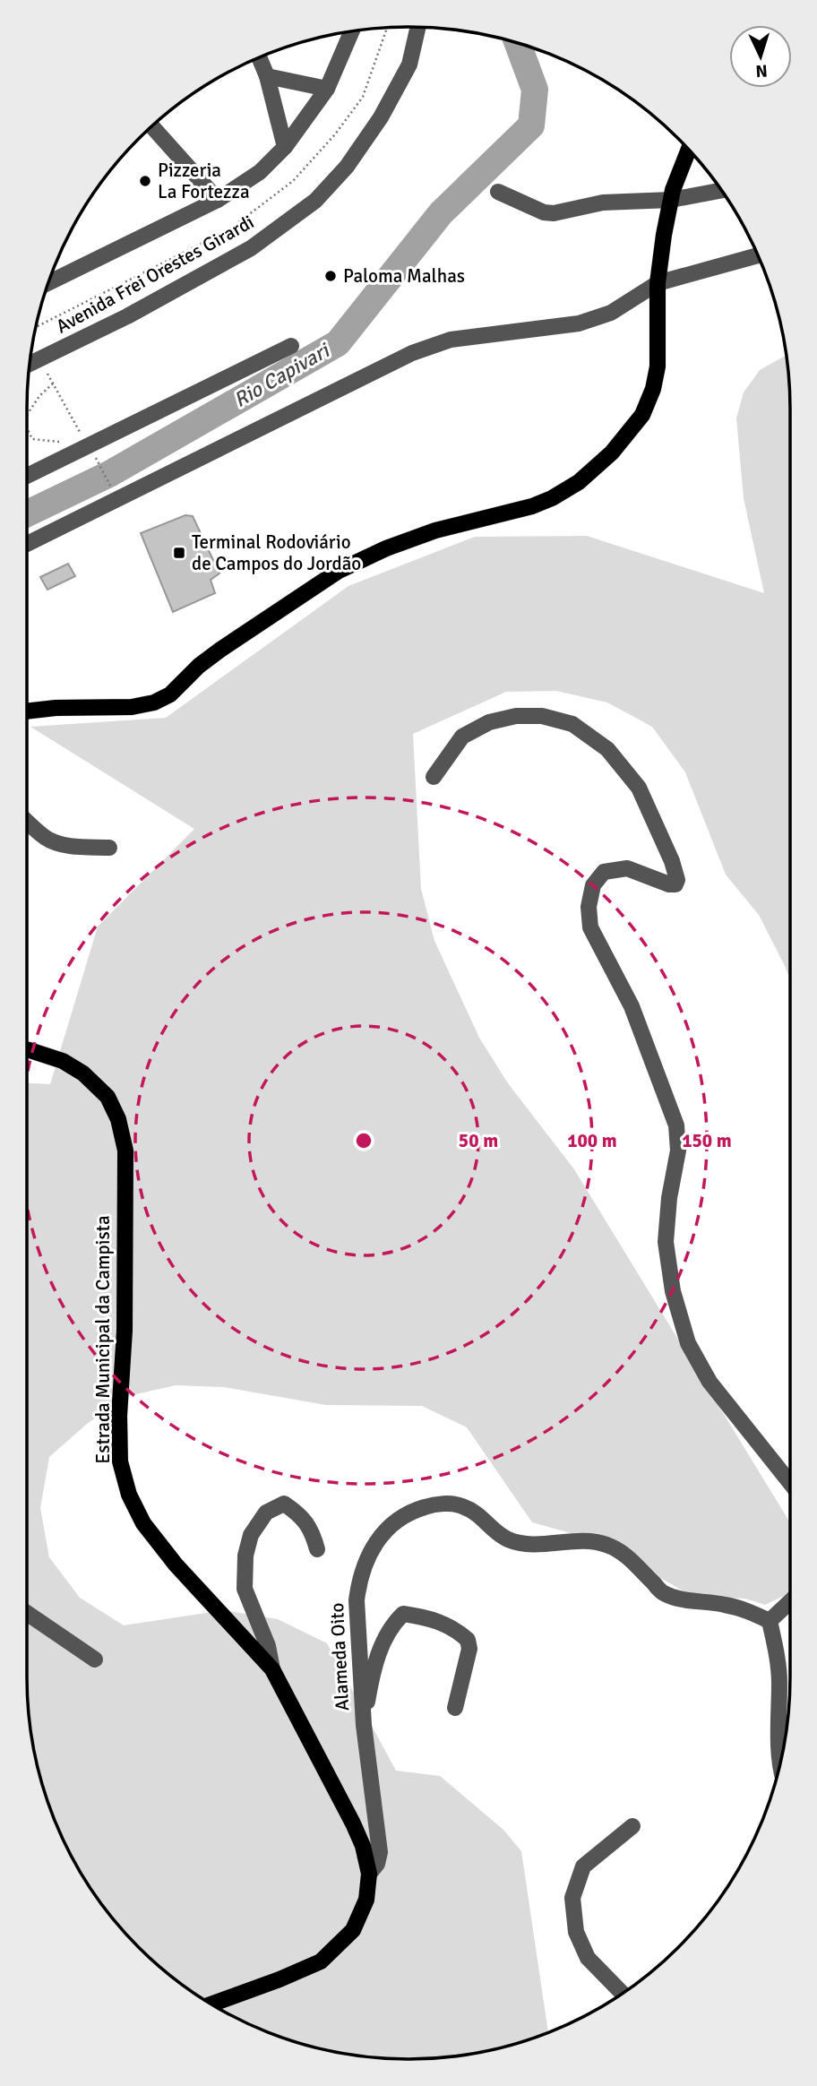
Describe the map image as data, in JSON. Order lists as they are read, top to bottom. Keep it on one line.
{"streets":{"main road":["Estrada Municipal da Campista"],"street":["Avenida Frei Orestes Girardi","Alameda Oito"]},"crossings":[["Estrada Municipal da Campista","Alameda Oito"]],"water":["Rio Capivari"],"places":{"other":["Pizzeria La Fortezza","Paloma Malhas"],"transit":["Terminal Rodoviário de Campos do Jordão"]},"north":"bottom","rings":["50 m","100 m","150 m"]}
